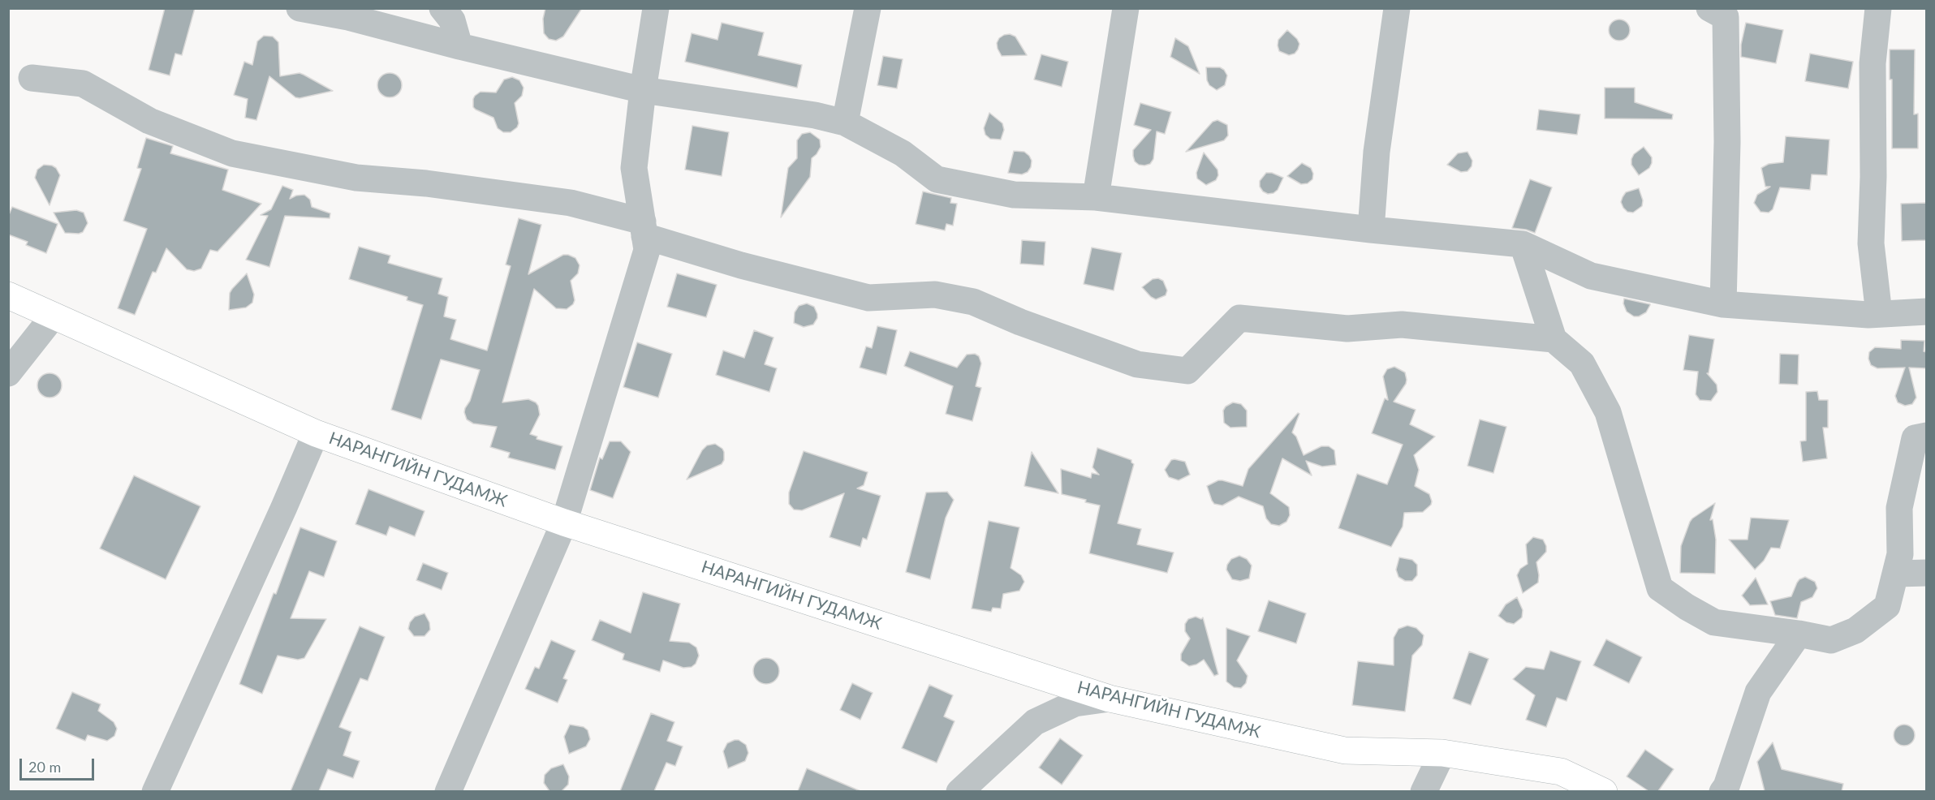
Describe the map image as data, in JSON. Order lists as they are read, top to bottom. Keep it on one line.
{"streets":{"main road":["НАРАНГИЙН ГУДАМЖ"]},"scale_bar":"20 m"}
